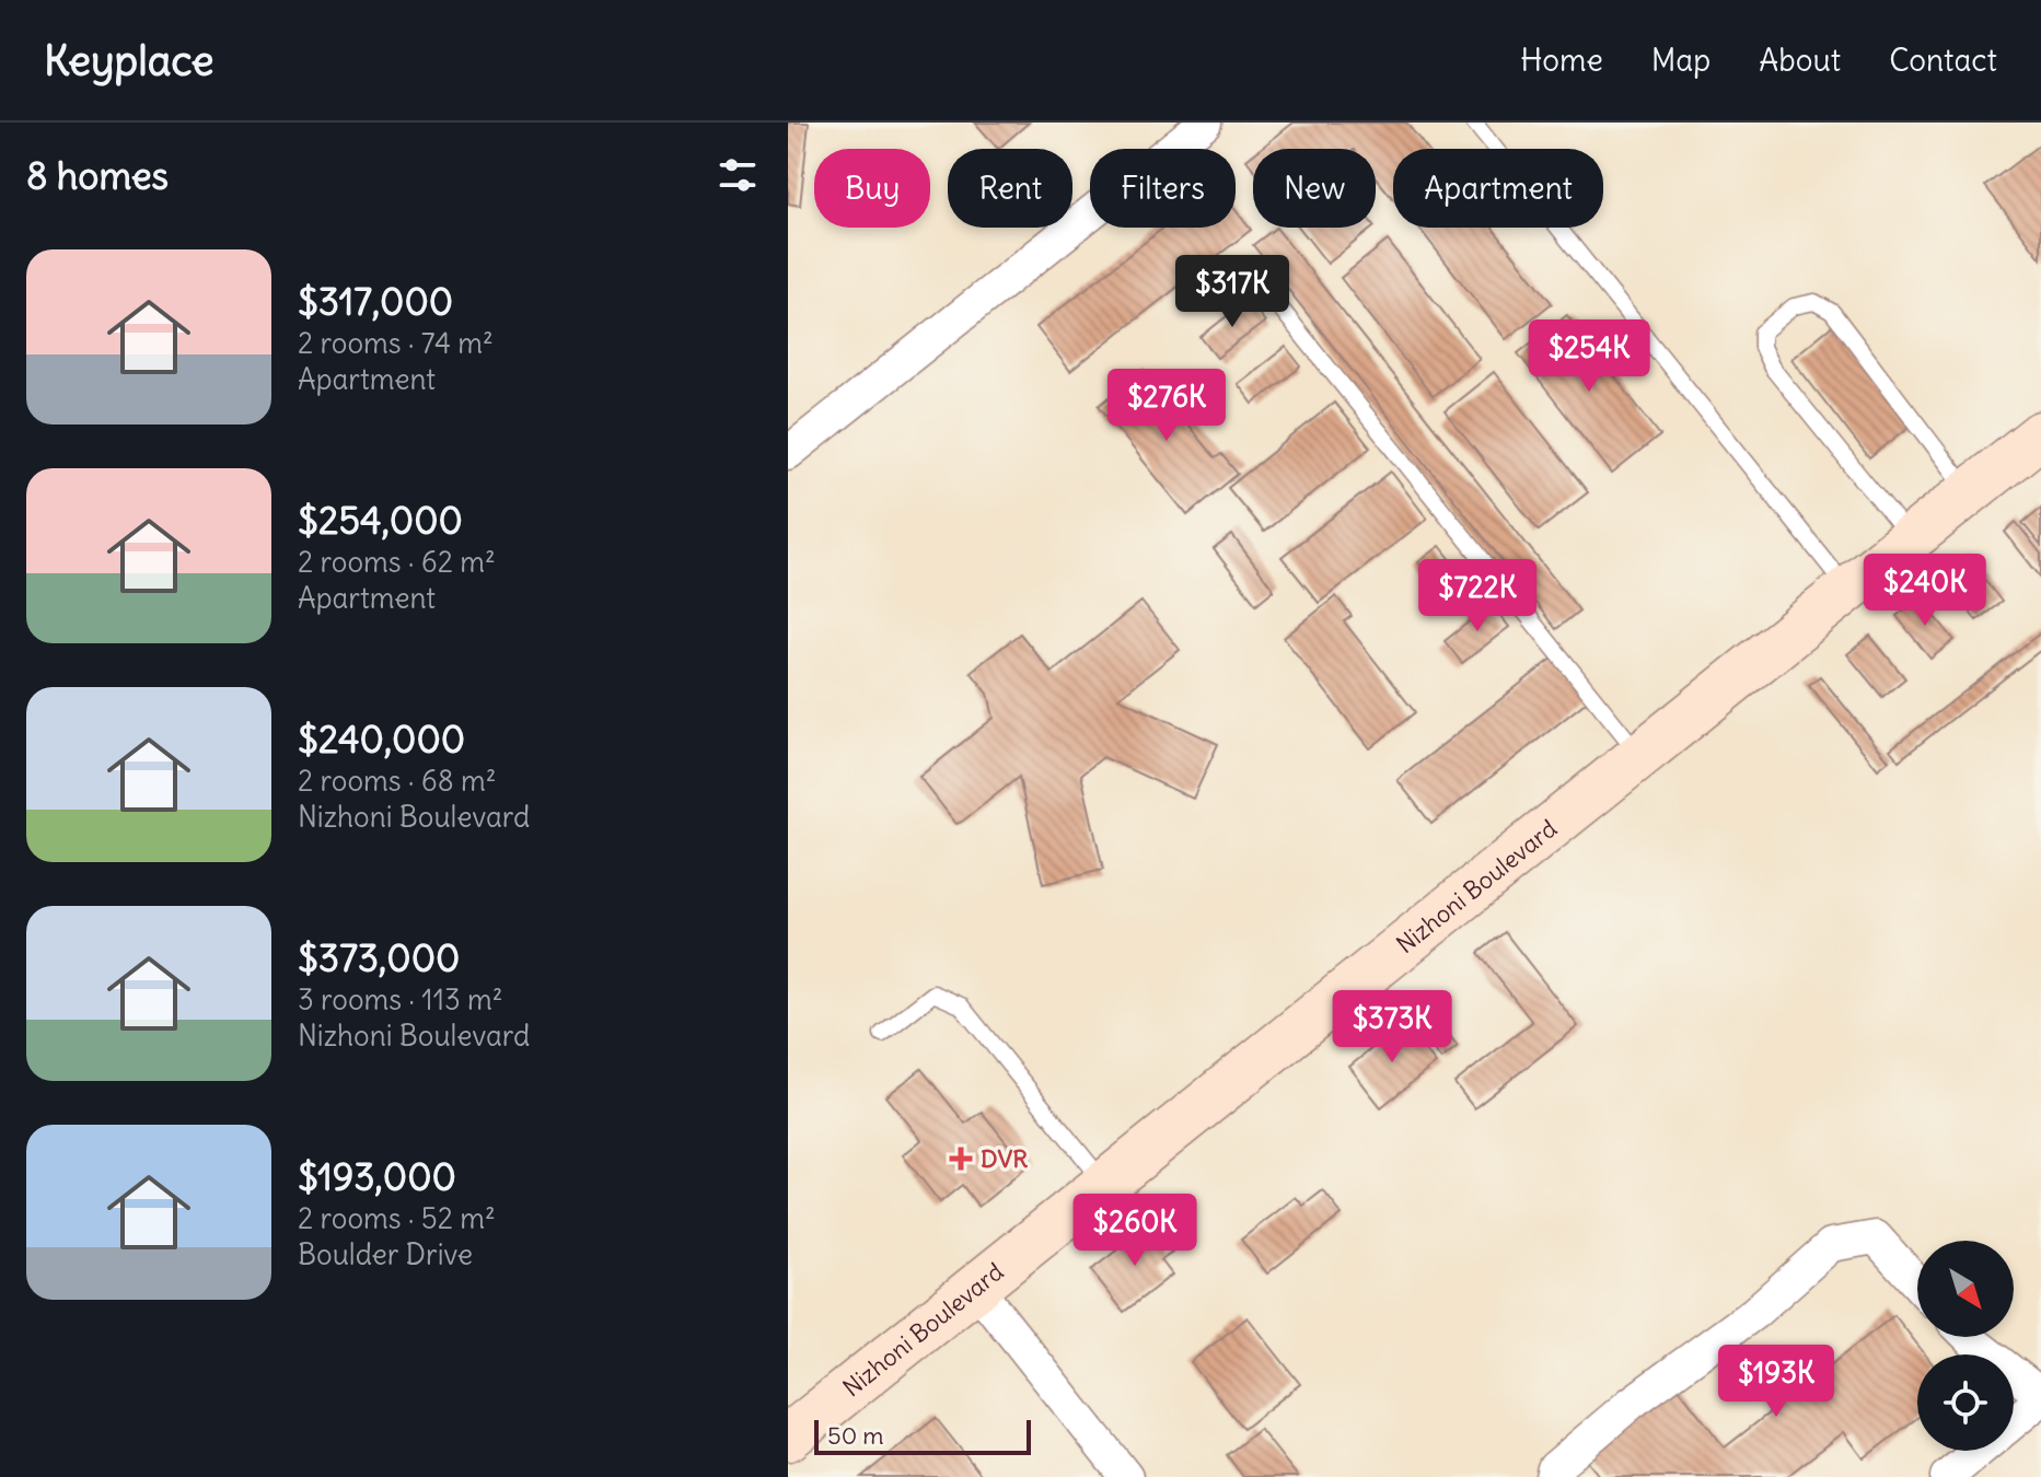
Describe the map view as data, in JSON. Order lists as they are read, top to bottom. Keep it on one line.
{"streets":{"main road":["Nizhoni Boulevard"]},"places":{"health":["DVR"]},"scale_bar":"50 m","north":"bottom right","page":{"header":"Keyplace","nav":["Home","Map","About","Contact"],"heading":"8 homes","chip":["Buy","Rent","Filters","New","Apartment"],"list":[{"name":"$317,000","note":"2 rooms · 74 m² · Apartment"},{"name":"$254,000","note":"2 rooms · 62 m² · Apartment"},{"name":"$240,000","note":"2 rooms · 68 m² · Nizhoni Boulevard"},{"name":"$373,000","note":"3 rooms · 113 m² · Nizhoni Boulevard"},{"name":"$193,000","note":"2 rooms · 52 m² · Boulder Drive"}],"price":["$317K","$254K","$276K","$240K","$722K","$373K","$260K","$193K"],"scale":"50 m"}}
